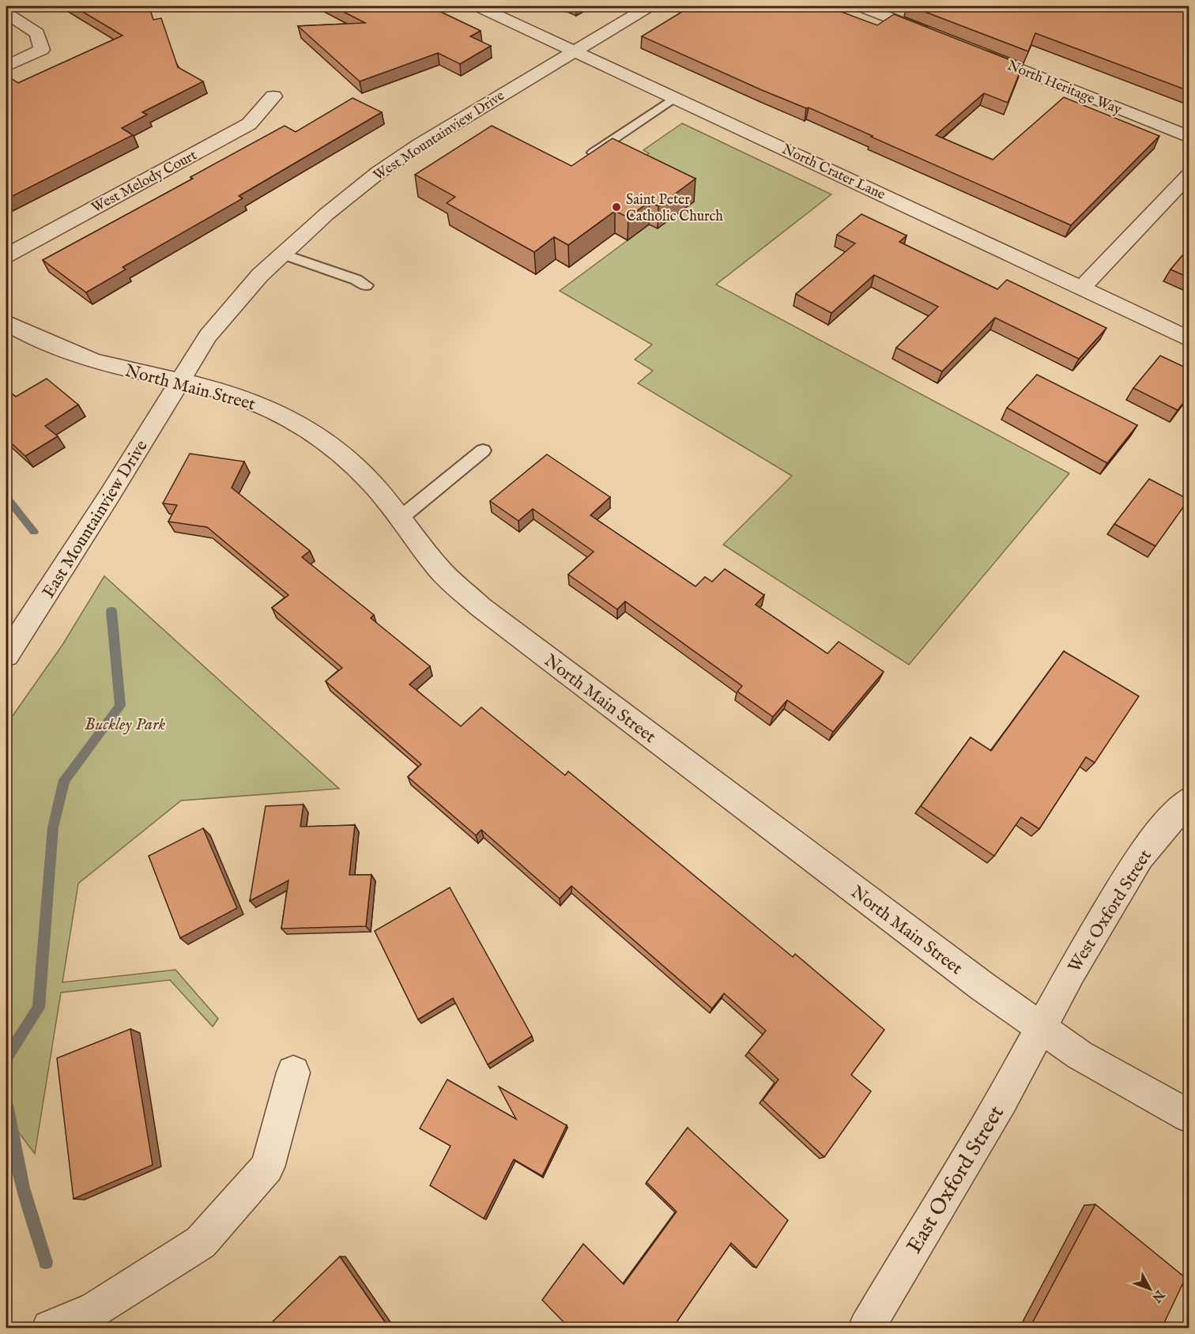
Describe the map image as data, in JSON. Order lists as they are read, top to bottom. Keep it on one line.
{"streets":{"street":["North Heritage Way","West Mountainview Drive","North Crater Lane","West Melody Court","North Main Street","East Mountainview Drive","West Oxford Street","East Oxford Street"]},"crossings":[["West Mountainview Drive","North Crater Lane"],["West Mountainview Drive","North Main Street"],["West Mountainview Drive","East Mountainview Drive"],["North Main Street","East Mountainview Drive"],["North Main Street","West Oxford Street"],["North Main Street","East Oxford Street"],["West Oxford Street","East Oxford Street"]],"parks":["Buckley Park"],"places":["Saint Peter Catholic Church"],"north":"bottom right"}
